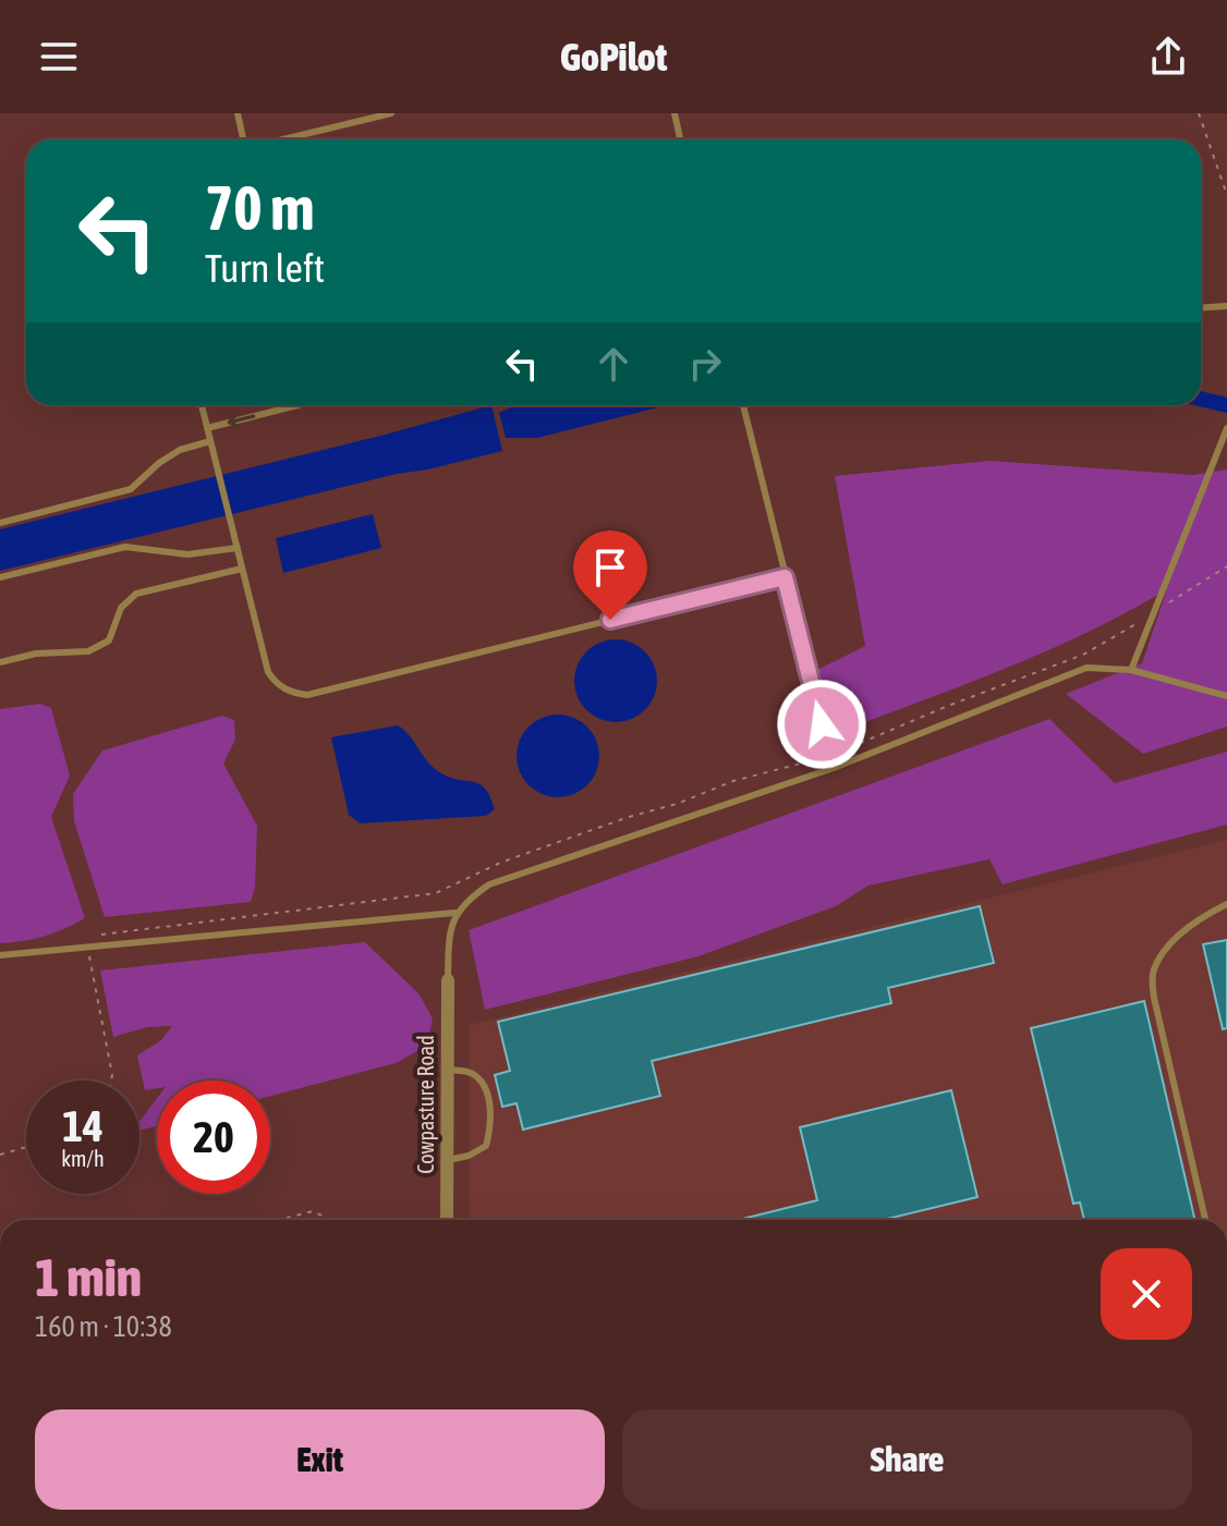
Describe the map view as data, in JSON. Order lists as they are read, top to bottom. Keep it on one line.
{"streets":{"street":["Cowpasture Road"]},"page":{"header":"GoPilot","turn":["70 m","Turn left"],"speed":"14 km/h","limit":"20","heading":["1 min","160 m · 10:38"],"buttons":["Exit","Share"]}}
